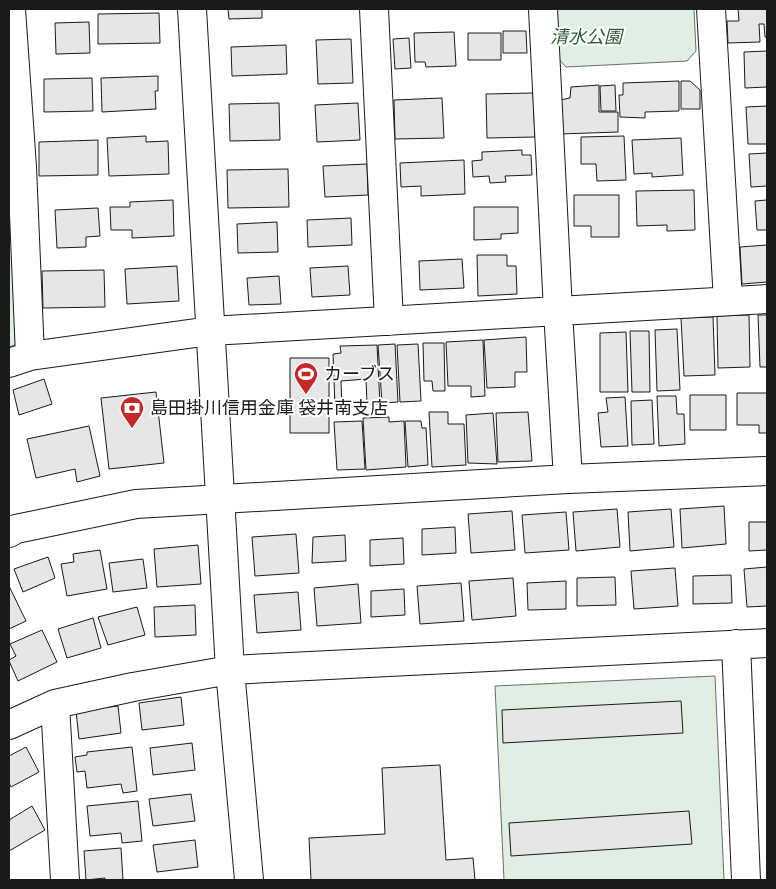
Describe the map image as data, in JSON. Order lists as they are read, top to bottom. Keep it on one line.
{"parks":["清水公園"],"places":{"sports":["カーブス"],"bank":["島田掛川信用金庫 袋井南支店"]}}
